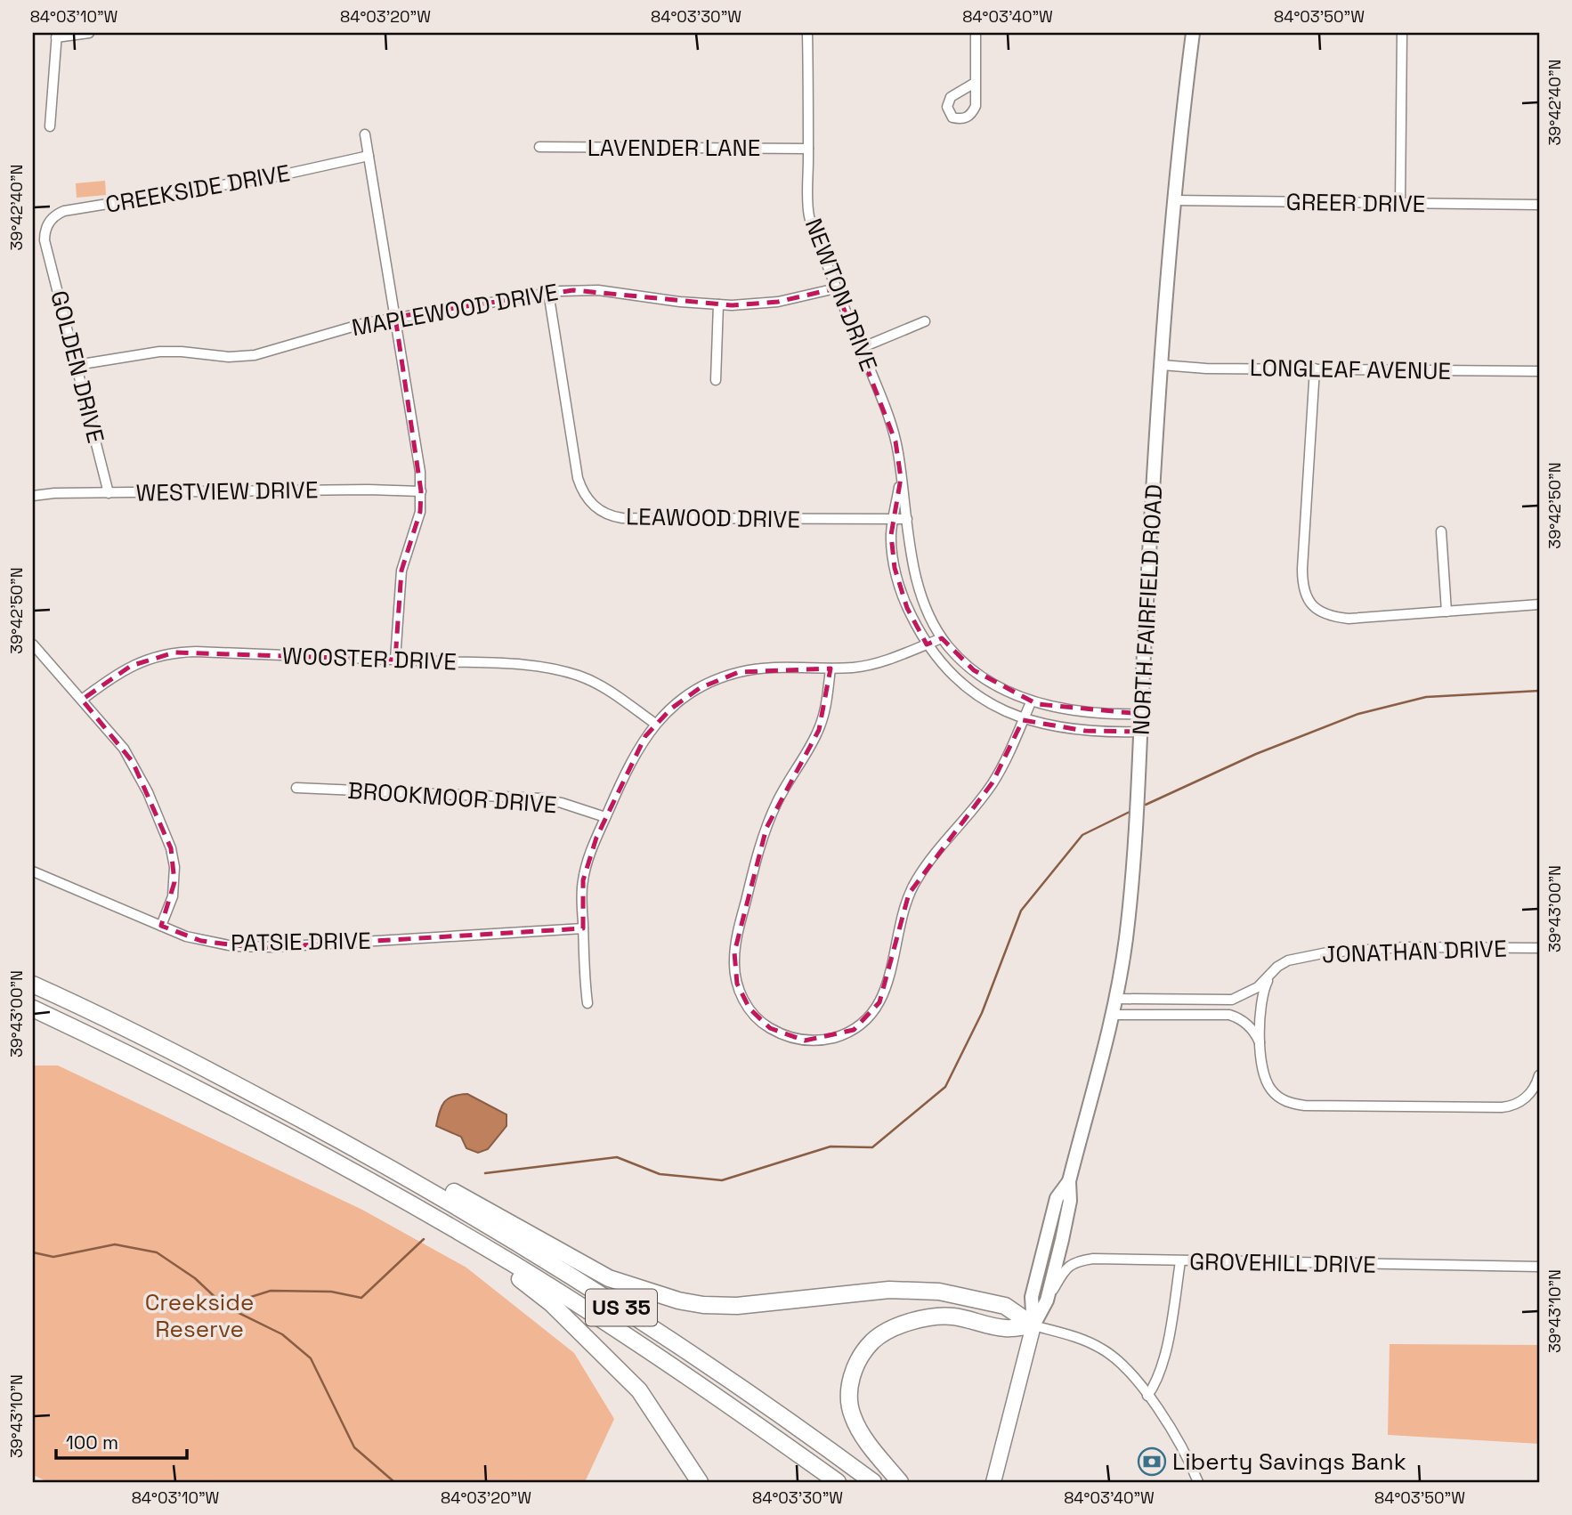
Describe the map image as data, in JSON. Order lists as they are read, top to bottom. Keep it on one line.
{"streets":{"highway":["US 35"],"main road":["NORTH FAIRFIELD ROAD"],"street":["LAVENDER LANE","CREEKSIDE DRIVE","GREER DRIVE","NEWTON DRIVE","MAPLEWOOD DRIVE","GOLDEN DRIVE","LONGLEAF AVENUE","WESTVIEW DRIVE","LEAWOOD DRIVE","WOOSTER DRIVE","BROOKMOOR DRIVE","PATSIE DRIVE","JONATHAN DRIVE","GROVEHILL DRIVE"]},"crossings":[["LAVENDER LANE","NEWTON DRIVE"],["CREEKSIDE DRIVE","GOLDEN DRIVE"],["GREER DRIVE","NORTH FAIRFIELD ROAD"],["NEWTON DRIVE","MAPLEWOOD DRIVE"],["NEWTON DRIVE","LEAWOOD DRIVE"],["NEWTON DRIVE","NORTH FAIRFIELD ROAD"],["MAPLEWOOD DRIVE","GOLDEN DRIVE"],["MAPLEWOOD DRIVE","LEAWOOD DRIVE"],["GOLDEN DRIVE","WESTVIEW DRIVE"],["LONGLEAF AVENUE","NORTH FAIRFIELD ROAD"],["NORTH FAIRFIELD ROAD","JONATHAN DRIVE"],["NORTH FAIRFIELD ROAD","GROVEHILL DRIVE"]],"parks":["Creekside Reserve"],"places":{"bank":["Liberty Savings Bank"]},"scale_bar":"100 m","coordinates":["84°03'10\"W","84°03'20\"W","84°03'30\"W","84°03'40\"W","84°03'50\"W","39°42'40\"N","39°42'50\"N","39°43'00\"N","39°43'10\"N"]}
